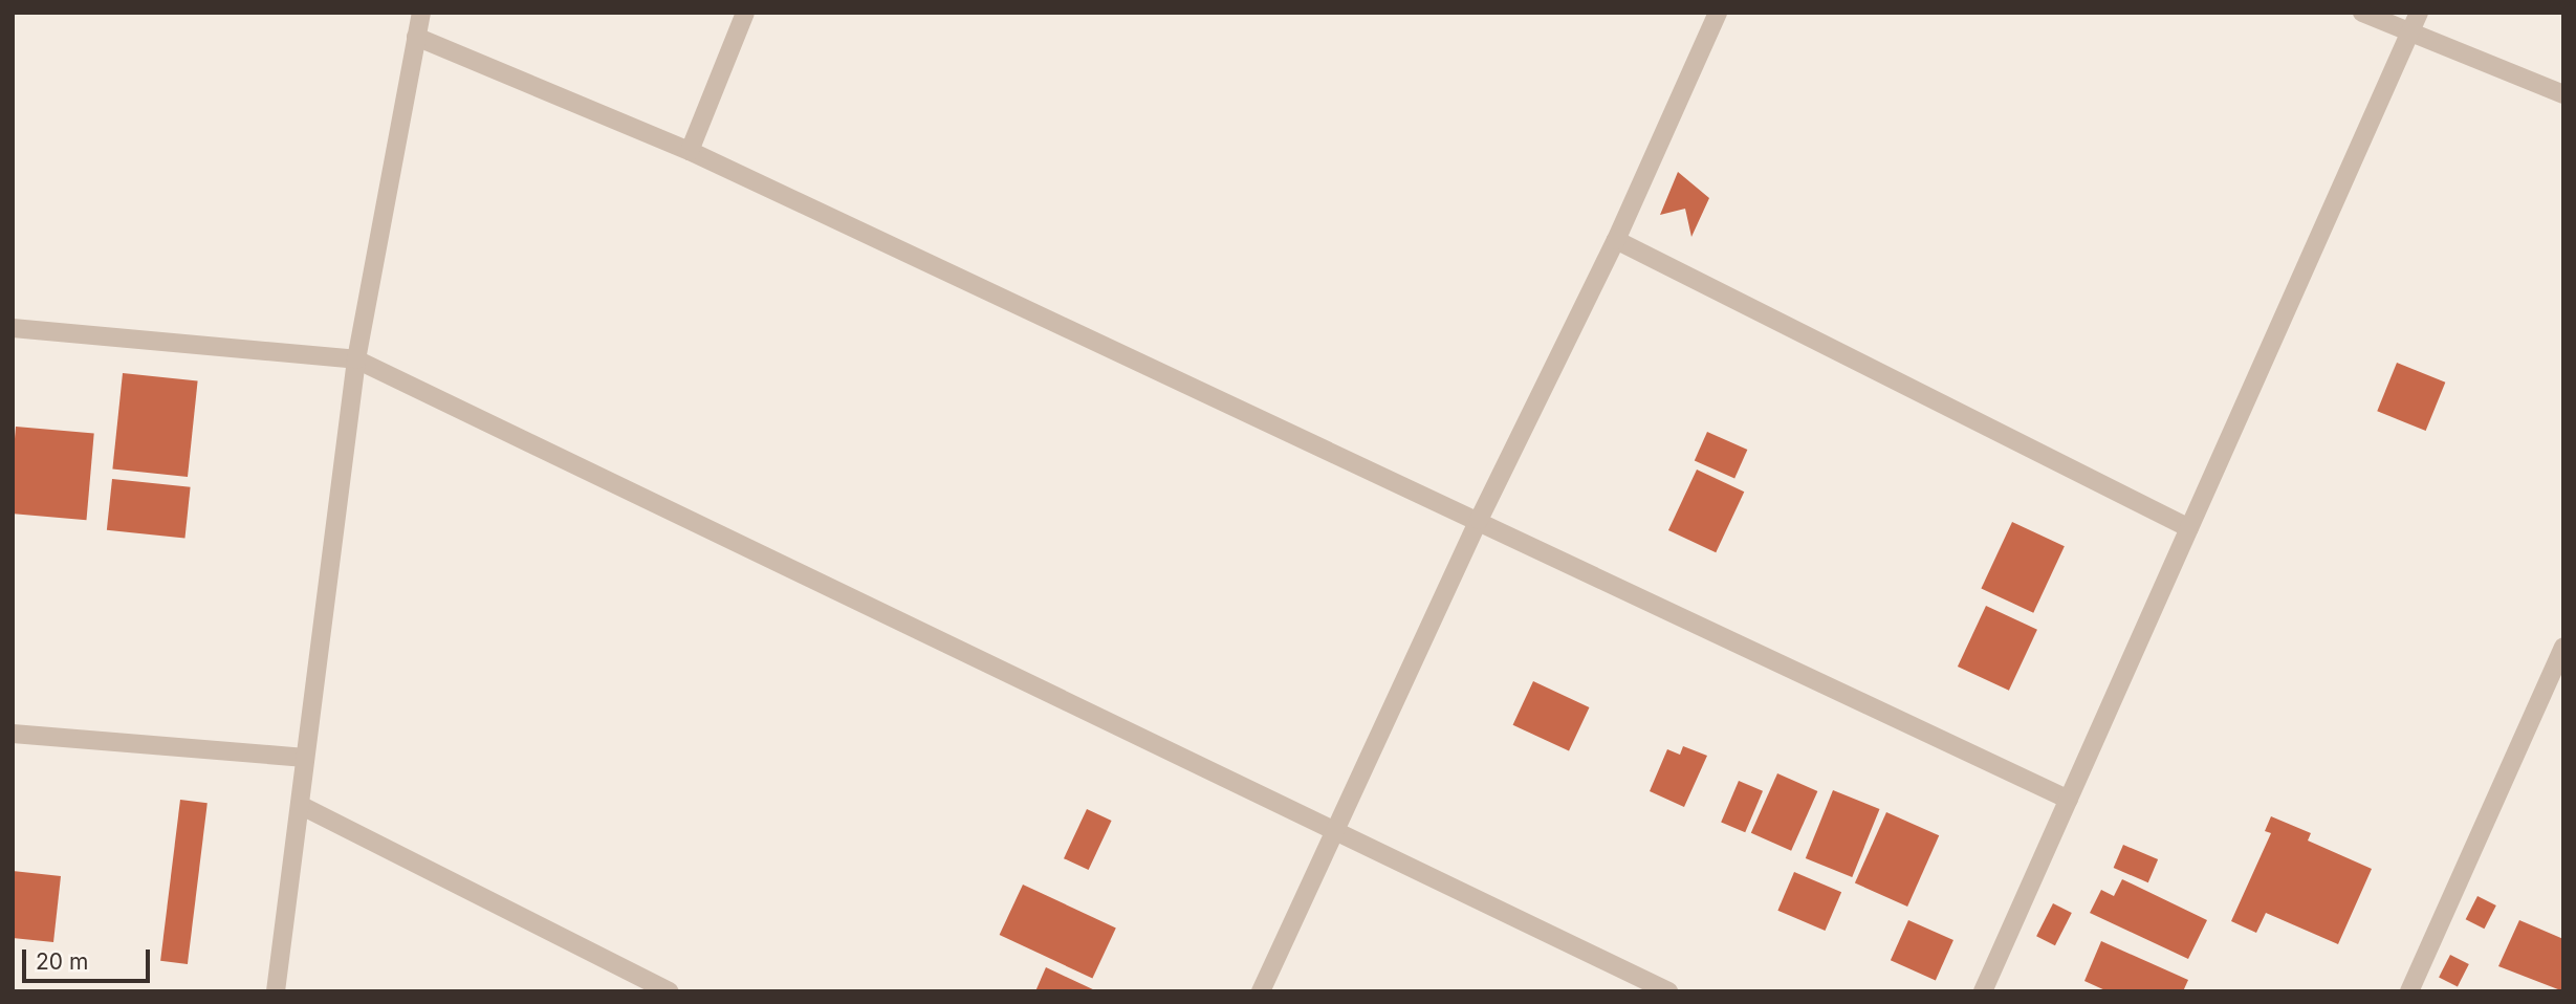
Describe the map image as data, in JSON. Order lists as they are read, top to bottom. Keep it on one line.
{"scale_bar":"20 m"}
